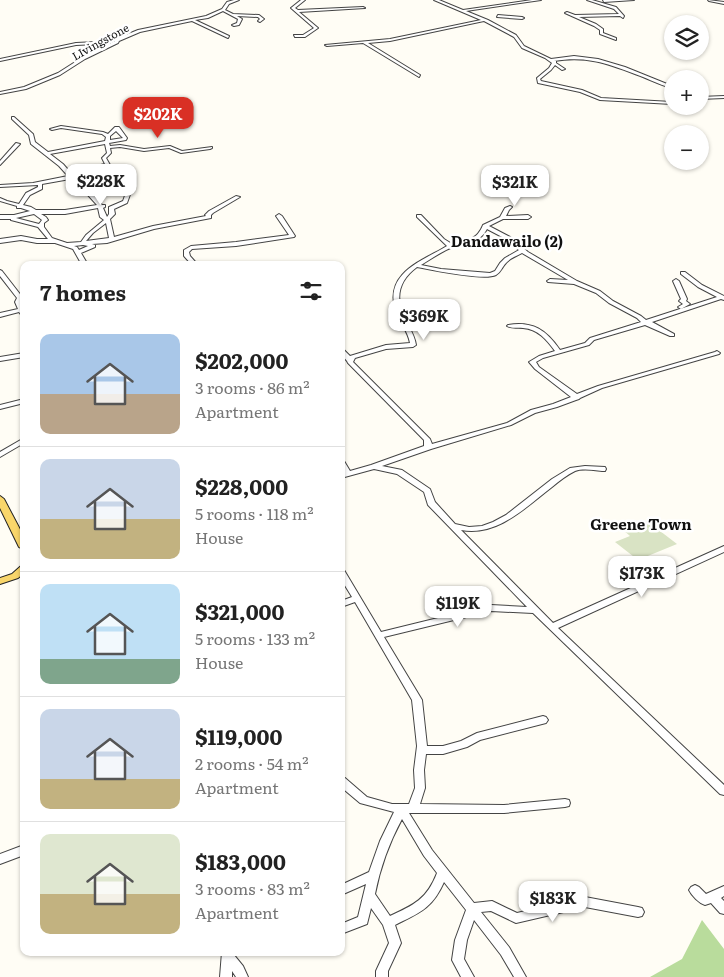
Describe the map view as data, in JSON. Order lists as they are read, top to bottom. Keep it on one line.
{"streets":{"street":["LIvingstone"]},"districts":["Dandawailo (2)","Greene Town"],"page":{"map_buttons":["+","−"],"price":["$202K","$228K","$321K","$369K","$173K","$119K","$183K"],"heading":"7 homes","list":[{"name":"$202,000","note":"3 rooms · 86 m² · Apartment"},{"name":"$228,000","note":"5 rooms · 118 m² · House"},{"name":"$321,000","note":"5 rooms · 133 m² · House"},{"name":"$119,000","note":"2 rooms · 54 m² · Apartment"},{"name":"$183,000","note":"3 rooms · 83 m² · Apartment"}]}}
